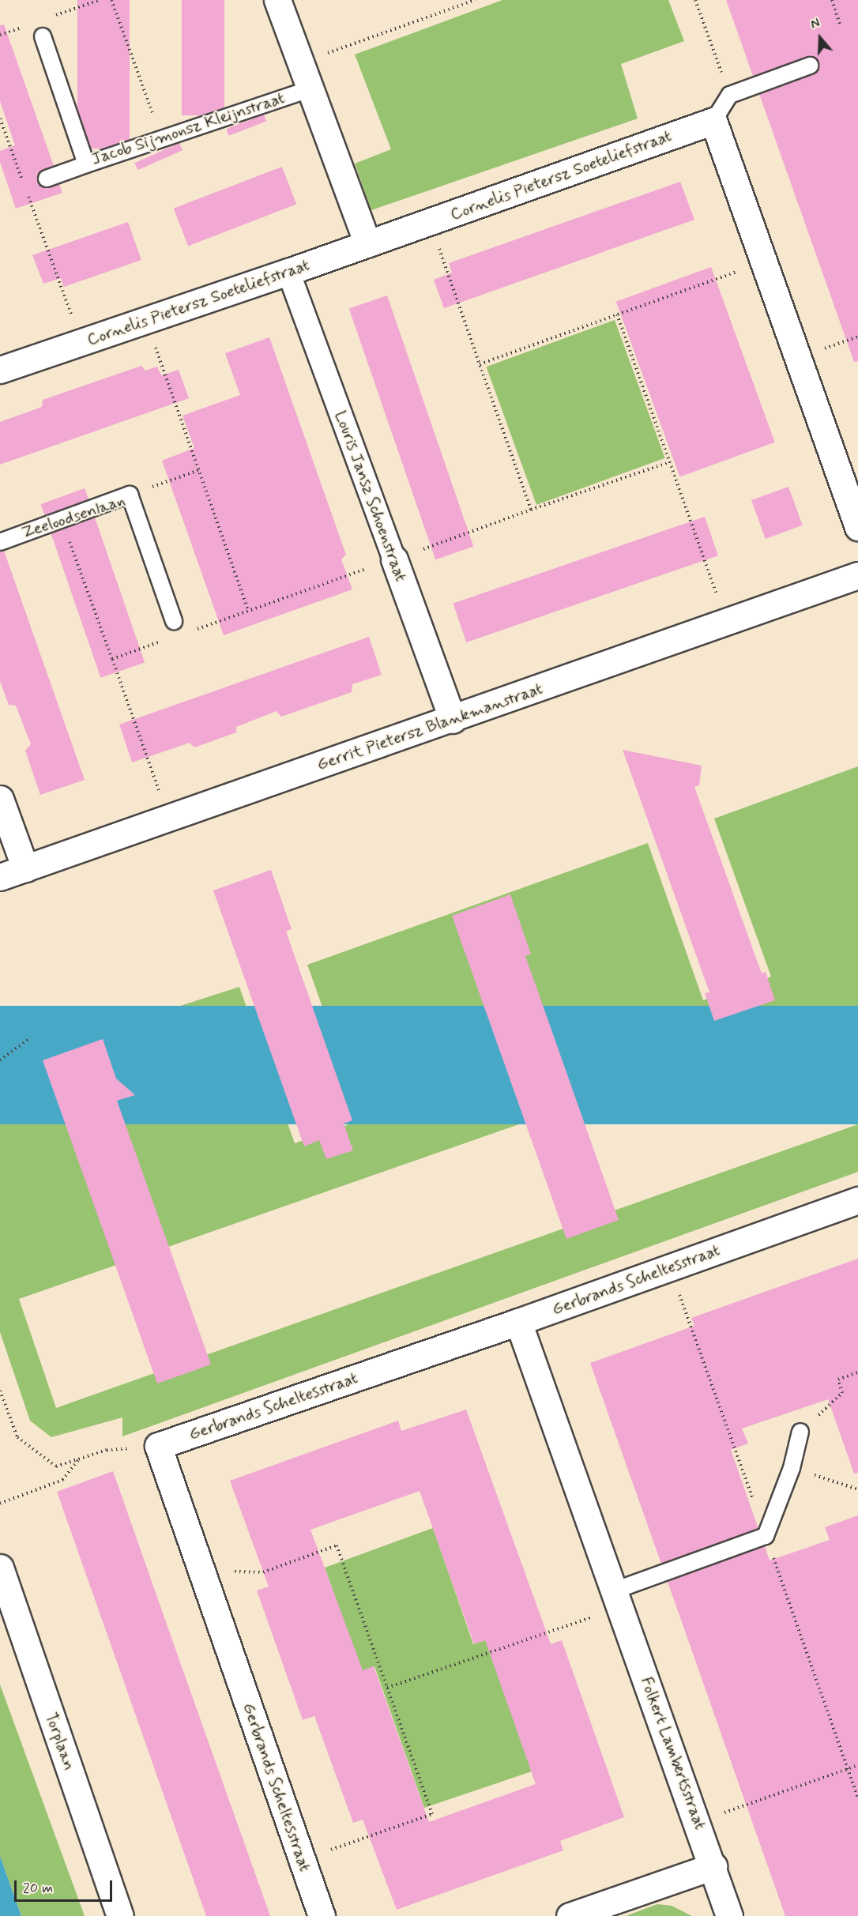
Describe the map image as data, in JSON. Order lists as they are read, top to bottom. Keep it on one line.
{"streets":{"street":["Cornelis Pietersz Soeteliefstraat","Louris Jansz Schoenstraat","Gerrit Pietersz Blankmanstraat","Gerbrands Scheltesstraat","Torplaan","Folkert Lambertsstraat"],"lane":["Jacob Sijmonsz Kleijnstraat","Zeeloodsenlaan"]},"crossings":[["Cornelis Pietersz Soeteliefstraat","Louris Jansz Schoenstraat"],["Louris Jansz Schoenstraat","Gerrit Pietersz Blankmanstraat"],["Gerbrands Scheltesstraat","Folkert Lambertsstraat"]],"scale_bar":"20 m","north":"top"}
